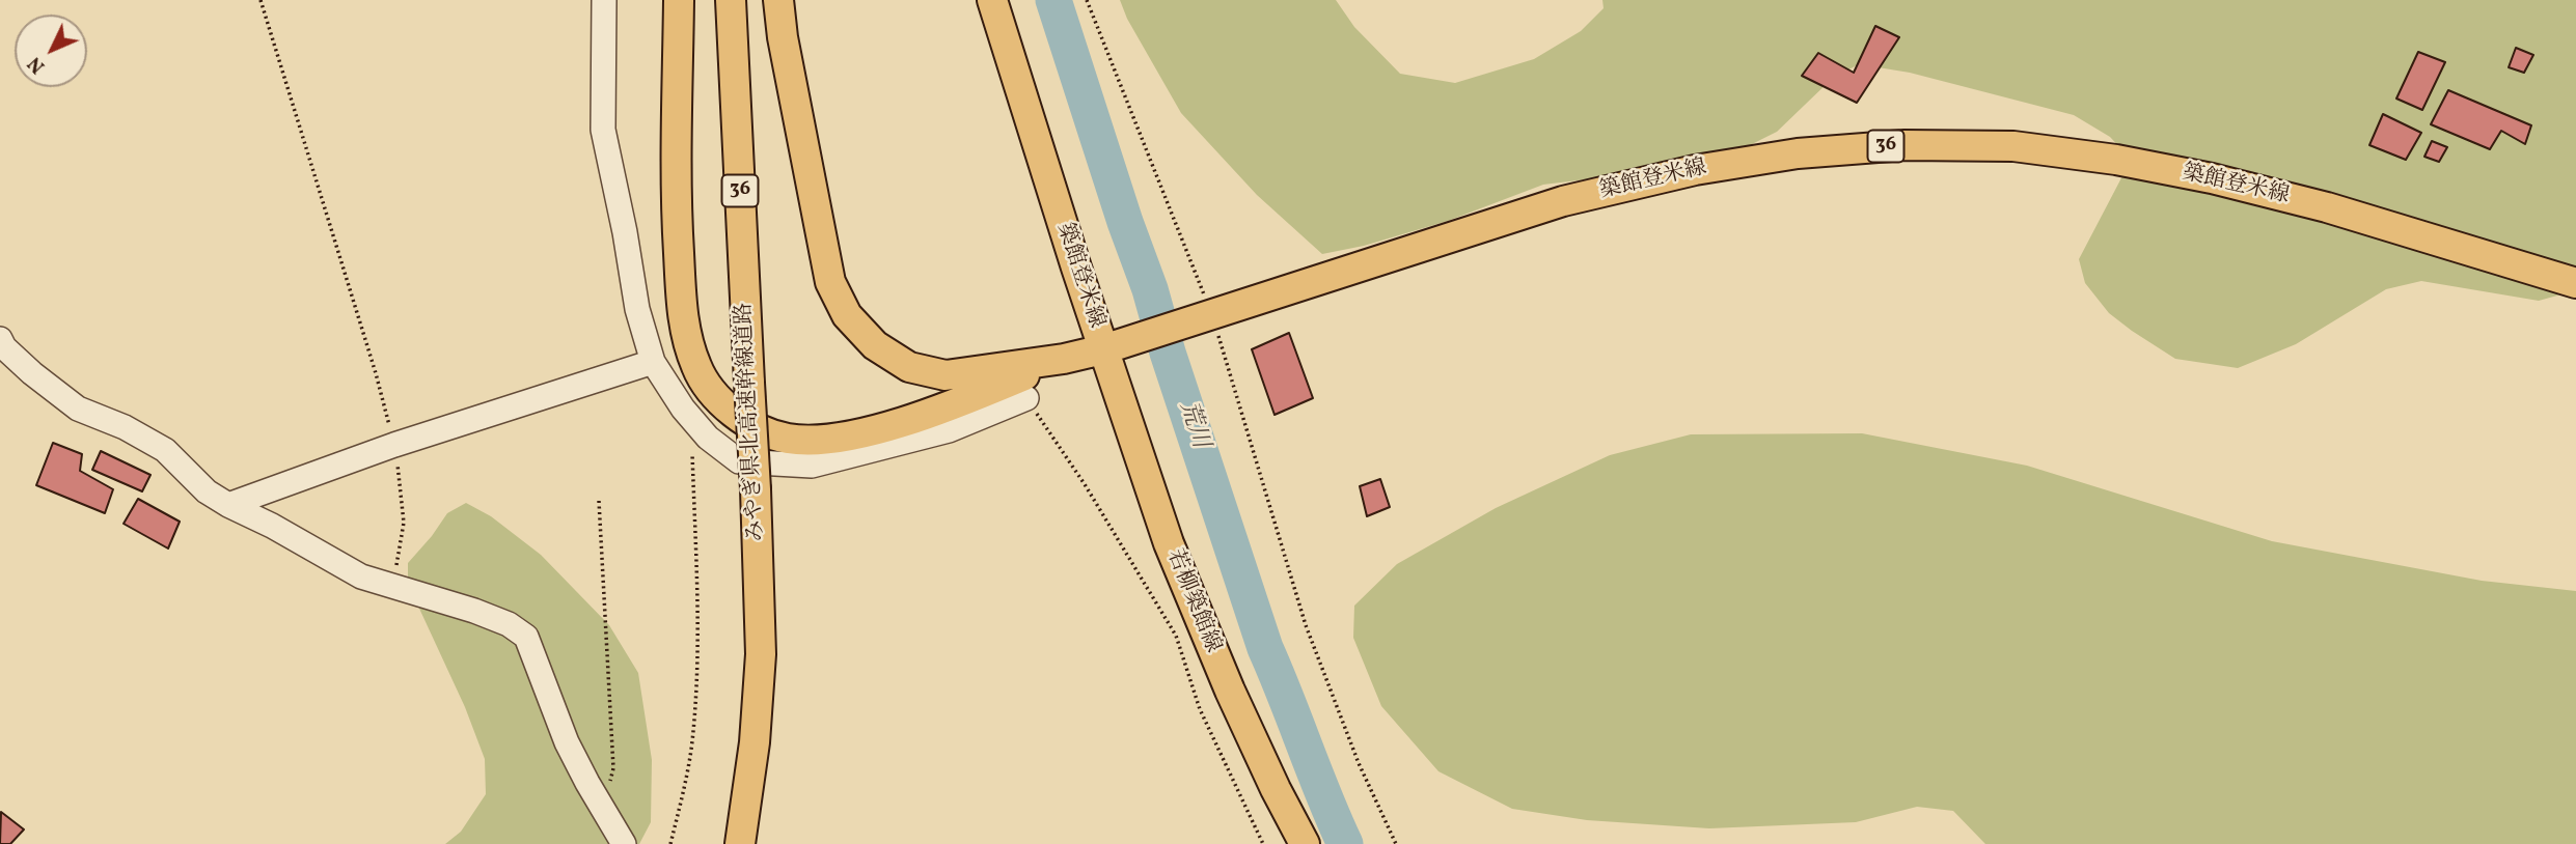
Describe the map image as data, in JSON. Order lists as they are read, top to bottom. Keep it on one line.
{"streets":{"main road":["36","築館登米線","みやぎ県北高速幹線道路","若柳築館線"]},"crossings":[["築館登米線","若柳築館線"]],"water":["荒川"],"north":"bottom left"}
